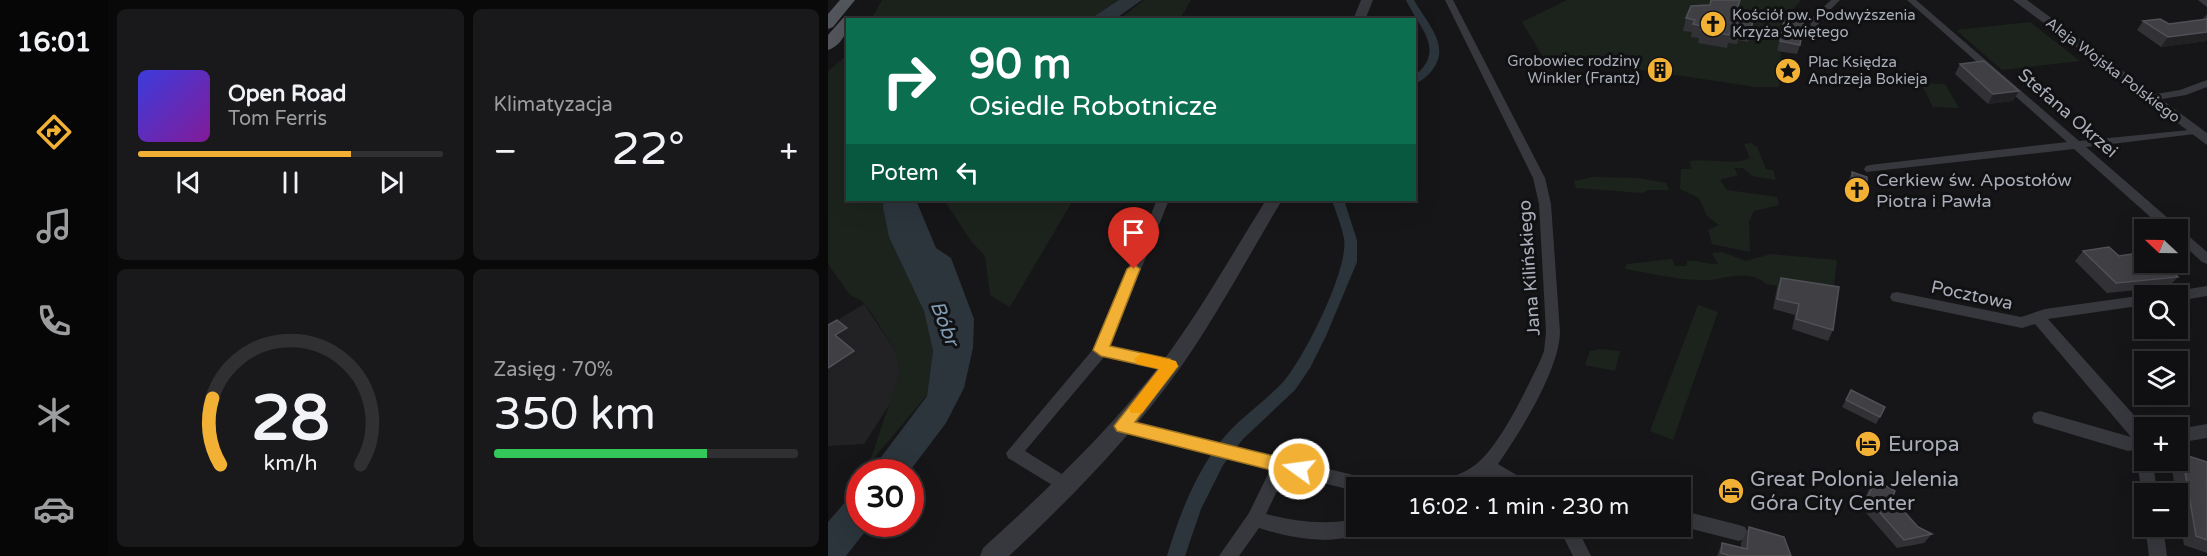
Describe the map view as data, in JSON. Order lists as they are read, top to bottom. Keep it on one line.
{"streets":{"street":["Aleja Wojska Polskiego","Stefana Okrzei","Jana Kilińskiego","Pocztowa"]},"water":["Bóbr"],"places":{"church":["Kościół pw. Podwyższenia Krzyża Świętego","Cerkiew św. Apostołów Piotra i Pawła"],"building":["Grobowiec rodziny Winkler (Frantz)"],"place":["Plac Księdza Andrzeja Bokieja"],"hotel":["Europa","Great Polonia Jelenia Góra City Center"]},"north":"left","page":{"tabs":"16:01","tile":["Klimatyzacja",["Zasięg · 70%","350 km"]],"turn":["90 m","Osiedle Robotnicze"],"song":["Open Road","Tom Ferris"],"heat":["−","22°","+"],"then":"Potem","map_buttons":["+","−"],"limit":"30","trip":"16:02 · 1 min · 230 m","gauge":["28","km/h"]}}
